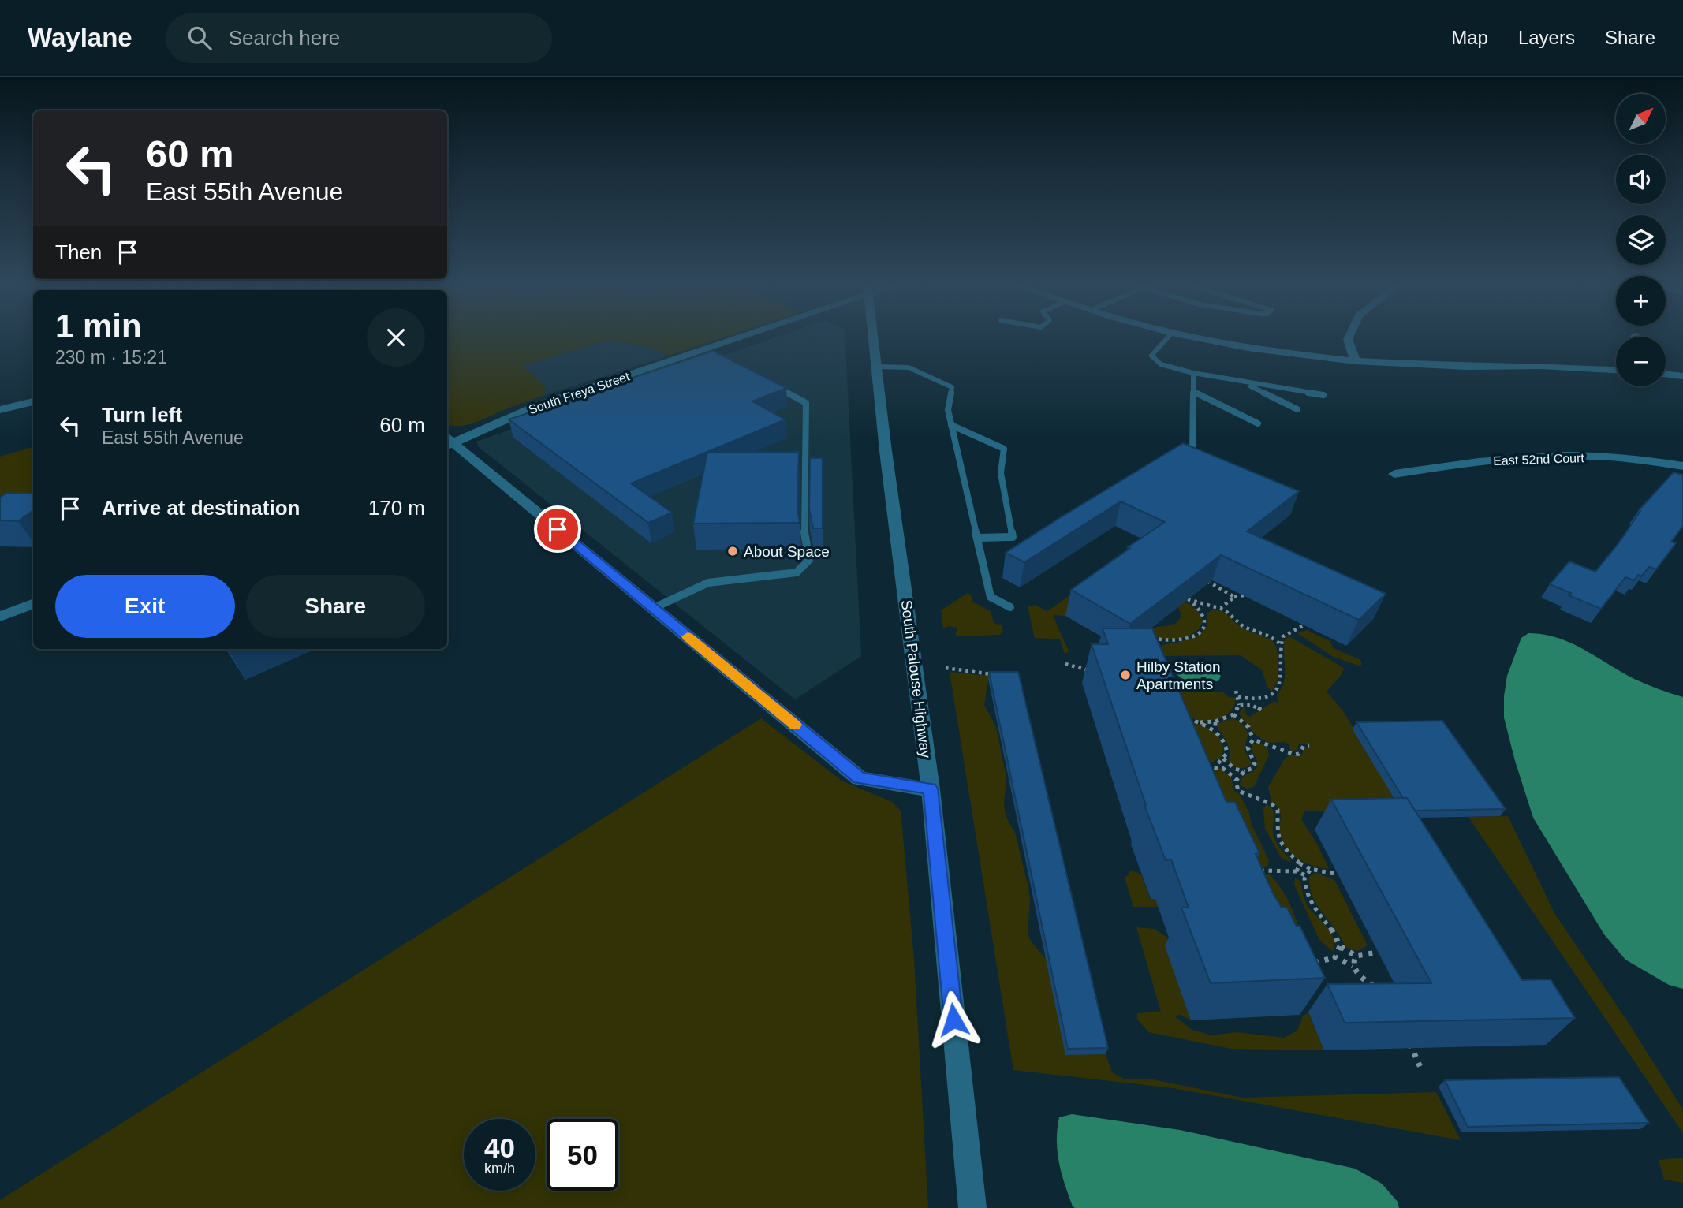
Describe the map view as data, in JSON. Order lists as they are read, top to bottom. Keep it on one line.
{"streets":{"street":["South Freya Street","East 52nd Court","South Palouse Highway"]},"places":["About Space","Hilby Station Apartments"],"north":"top right","page":{"header":"Waylane","search":"Search here","nav":["Map","Layers","Share"],"map_buttons":["+","−"],"turn":["60 m","East 55th Avenue"],"then":"Then","heading":["1 min","230 m · 15:21"],"list":[{"name":"Turn left","note":"East 55th Avenue","value":"60 m"},{"name":"Arrive at destination","value":"170 m"}],"buttons":["Exit","Share"],"speed":"40 km/h","limit":"50"}}
